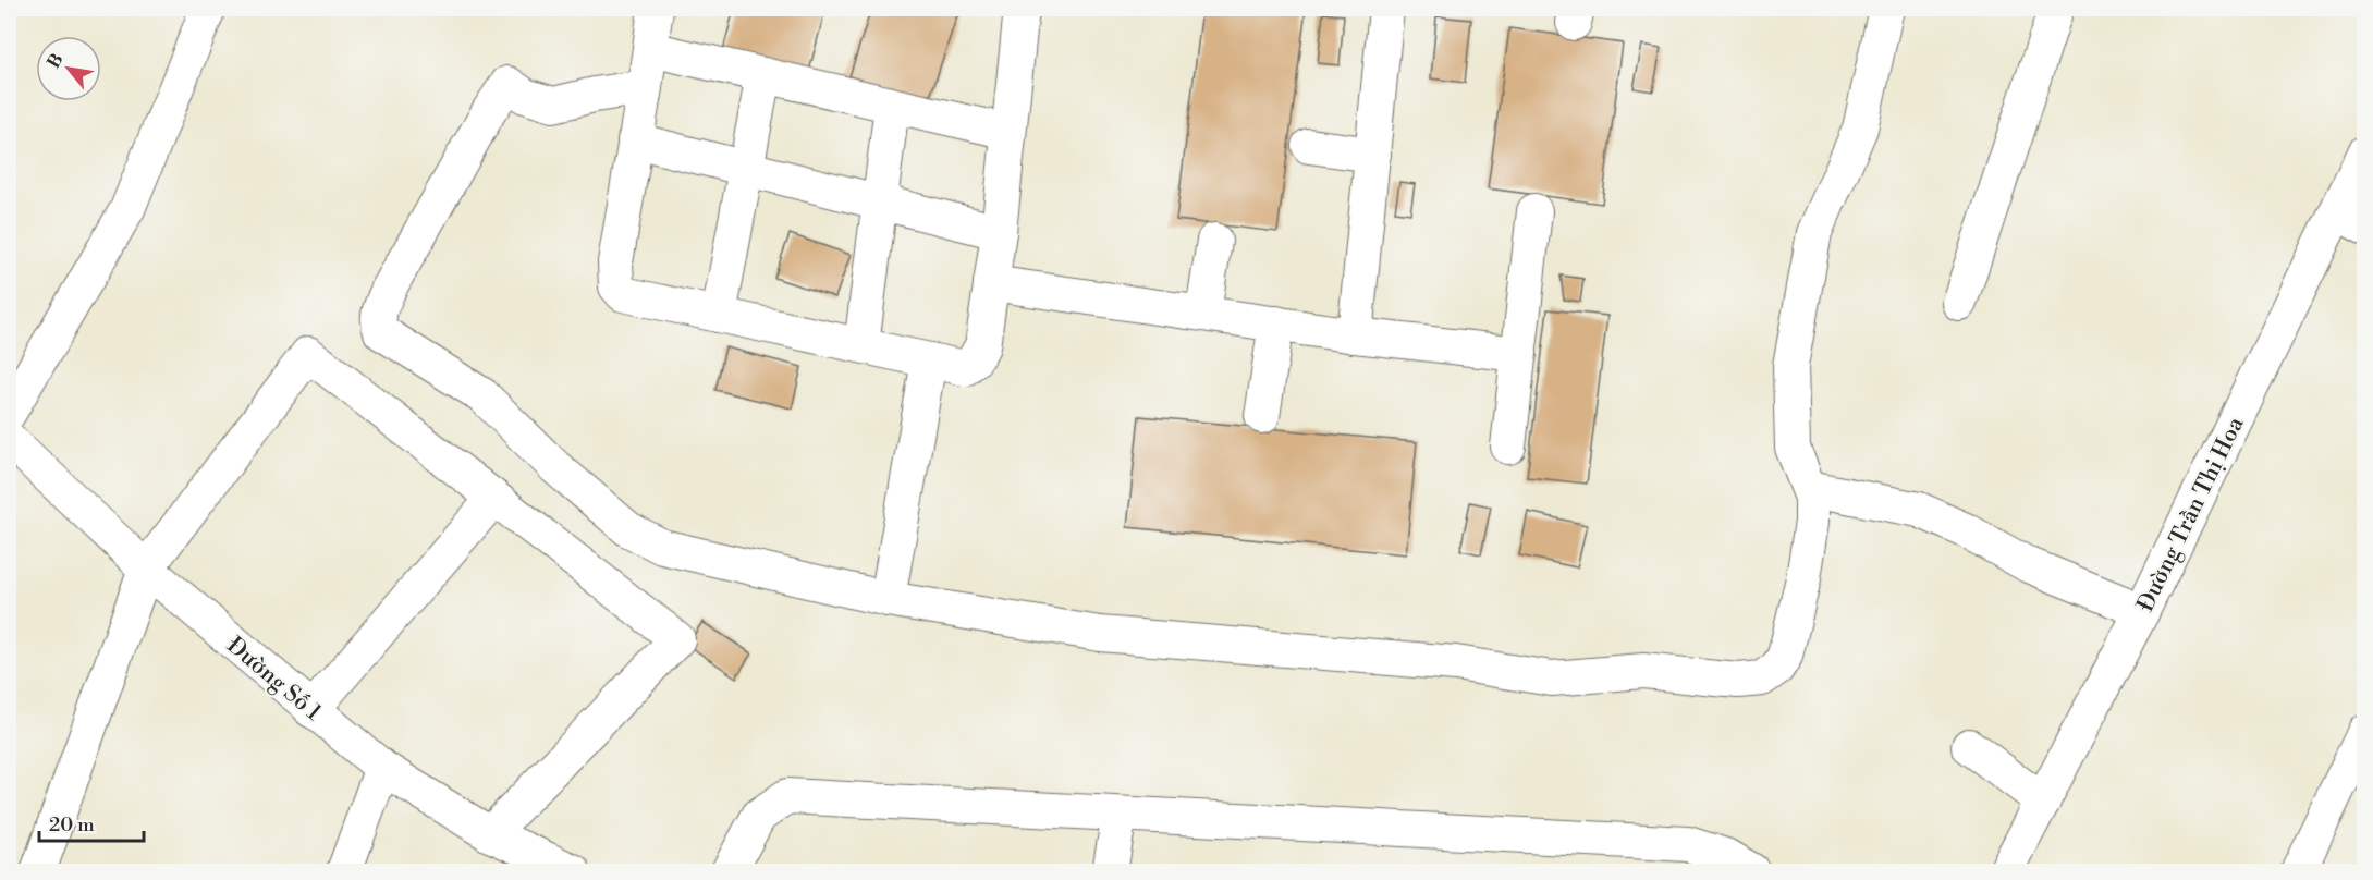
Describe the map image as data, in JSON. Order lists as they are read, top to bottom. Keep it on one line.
{"streets":{"street":["Đường Trần Thị Hoa","Đường Số 1"]},"scale_bar":"20 m","north":"top left"}
